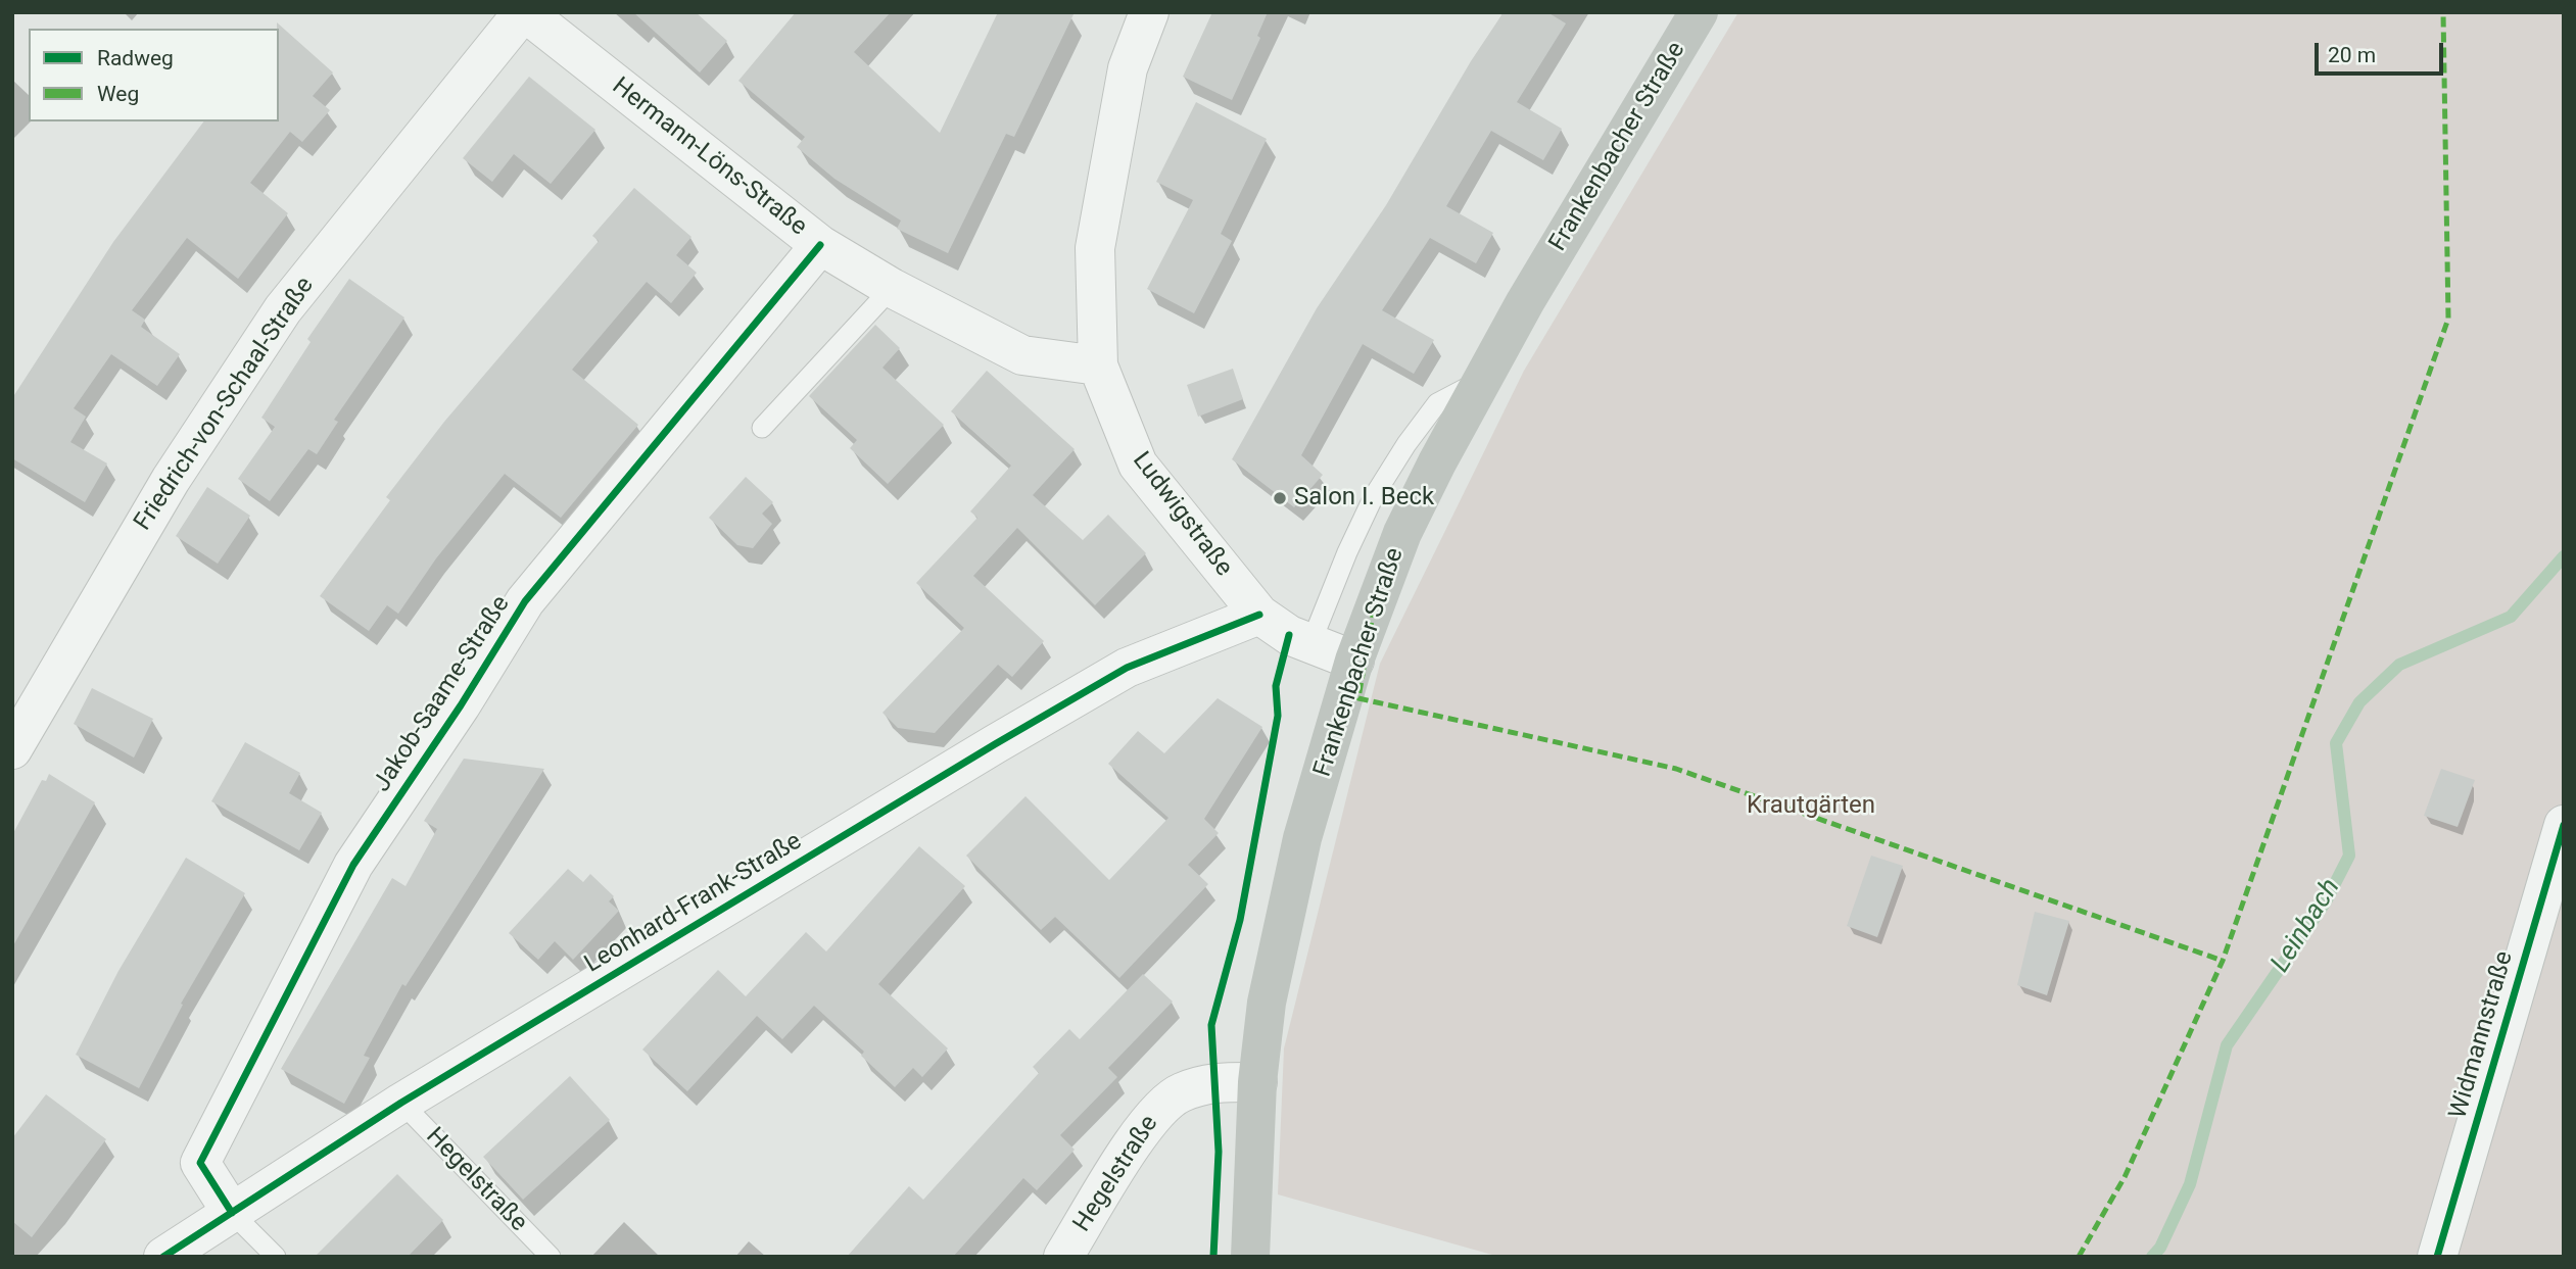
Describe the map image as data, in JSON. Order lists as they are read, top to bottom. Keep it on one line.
{"streets":{"main road":["Frankenbacher Straße"],"street":["Hermann-Löns-Straße","Friedrich-von-Schaal-Straße","Ludwigstraße","Jakob-Saame-Straße","Leonhard-Frank-Straße","Widmannstraße","Hegelstraße"]},"crossings":[["Frankenbacher Straße","Ludwigstraße"],["Frankenbacher Straße","Hegelstraße"],["Hermann-Löns-Straße","Friedrich-von-Schaal-Straße"],["Hermann-Löns-Straße","Ludwigstraße"],["Hermann-Löns-Straße","Jakob-Saame-Straße"],["Ludwigstraße","Leonhard-Frank-Straße"],["Jakob-Saame-Straße","Leonhard-Frank-Straße"],["Leonhard-Frank-Straße","Hegelstraße"]],"water":["Leinbach"],"parks":["Krautgärten"],"places":["Salon I. Beck"],"legend":["Radweg","Weg"],"scale_bar":"20 m"}
